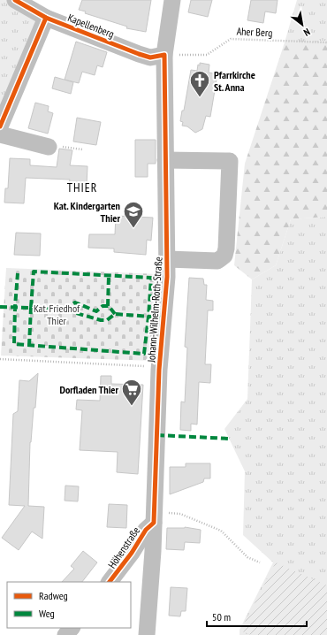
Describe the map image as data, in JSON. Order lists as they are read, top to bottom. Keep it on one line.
{"streets":{"street":["Kapellenberg","Johann-Wilhelm-Roth-Straße","Höhenstraße"],"path":["Aher Berg"]},"crossings":[["Kapellenberg","Aher Berg"],["Kapellenberg","Johann-Wilhelm-Roth-Straße"],["Aher Berg","Johann-Wilhelm-Roth-Straße"],["Johann-Wilhelm-Roth-Straße","Höhenstraße"]],"districts":["THIER"],"parks":["Kat. Friedhof Thier"],"places":{"church":["Pfarrkirche St. Anna"],"school or university":["Kat. Kindergarten Thier"],"supermarket":["Dorfladen Thier"]},"legend":["Radweg","Weg"],"scale_bar":"50 m","north":"bottom right"}
